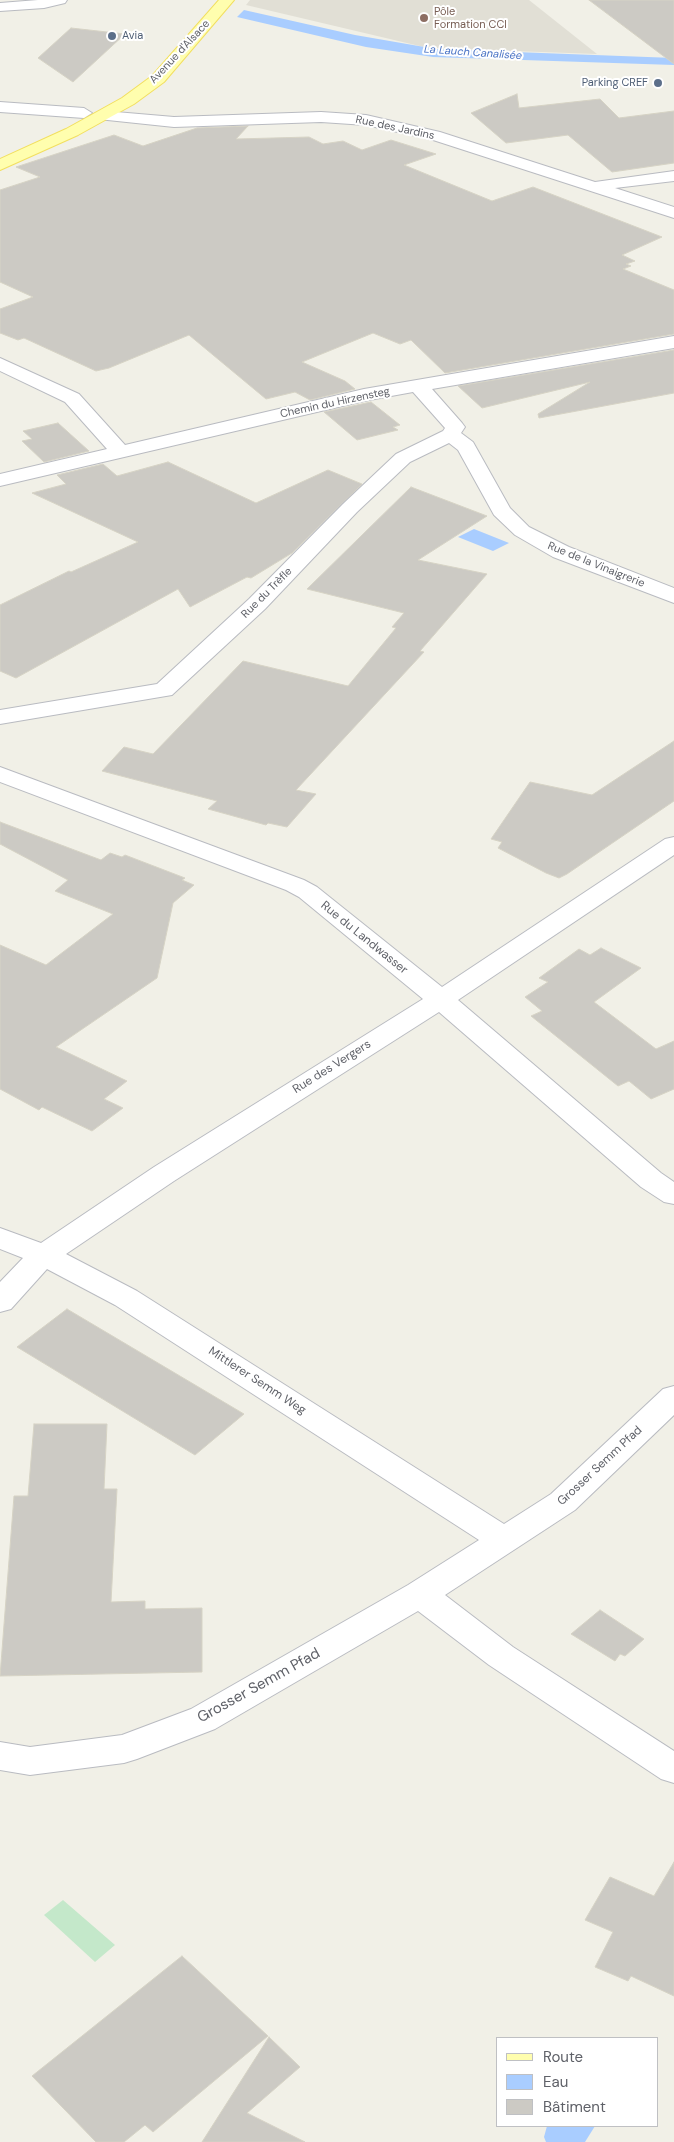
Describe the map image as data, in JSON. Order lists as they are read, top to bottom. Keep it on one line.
{"streets":{"main road":["Avenue d'Alsace"],"street":["Rue des Jardins","Chemin du Hirzensteg","Rue de la Vinaigrerie","Rue du Trèfle","Rue du Landwasser","Rue des Vergers","Mittlerer Semm Weg","Grosser Semm Pfad"]},"crossings":[["Avenue d'Alsace","Rue des Jardins"],["Rue de la Vinaigrerie","Rue du Trèfle"],["Rue du Landwasser","Rue des Vergers"],["Rue des Vergers","Mittlerer Semm Weg"],["Mittlerer Semm Weg","Grosser Semm Pfad"]],"water":["La Lauch Canalisée"],"places":["Pôle Formation CCI","Avia","Parking CREF"],"legend":["Route","Eau","Bâtiment"]}
